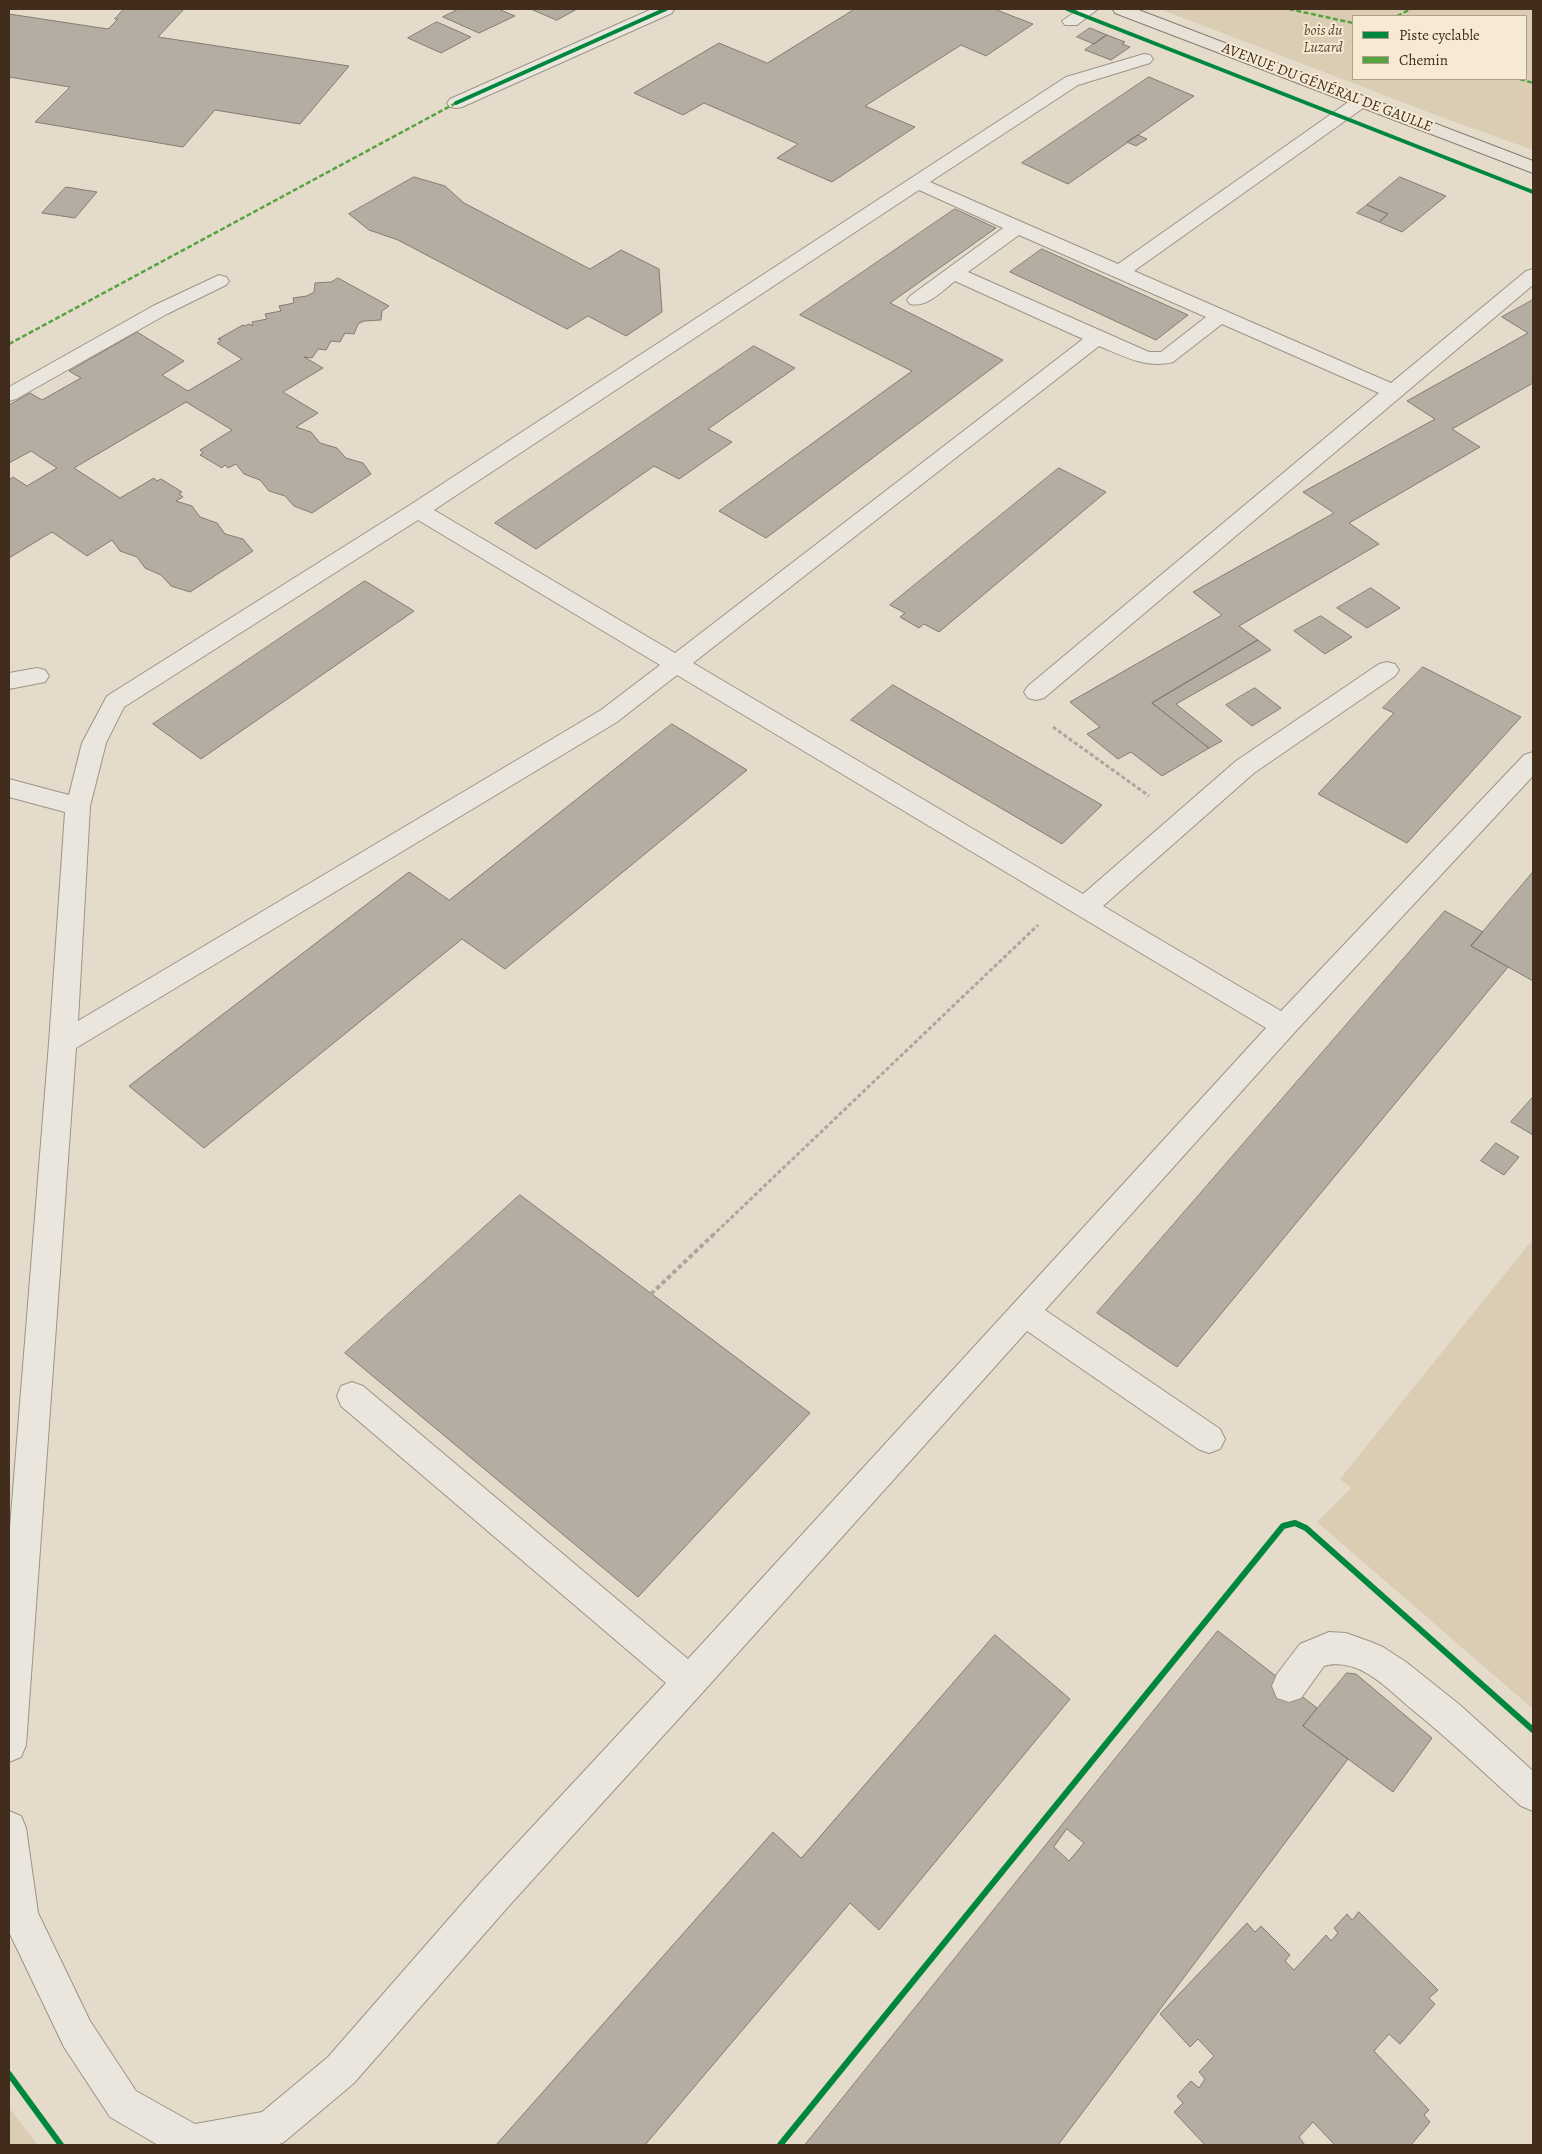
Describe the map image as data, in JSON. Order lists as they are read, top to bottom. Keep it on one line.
{"streets":{"main road":["AVENUE DU GÉNÉRAL DE GAULLE"]},"parks":["bois du Luzard"],"legend":["Piste cyclable","Chemin"]}
